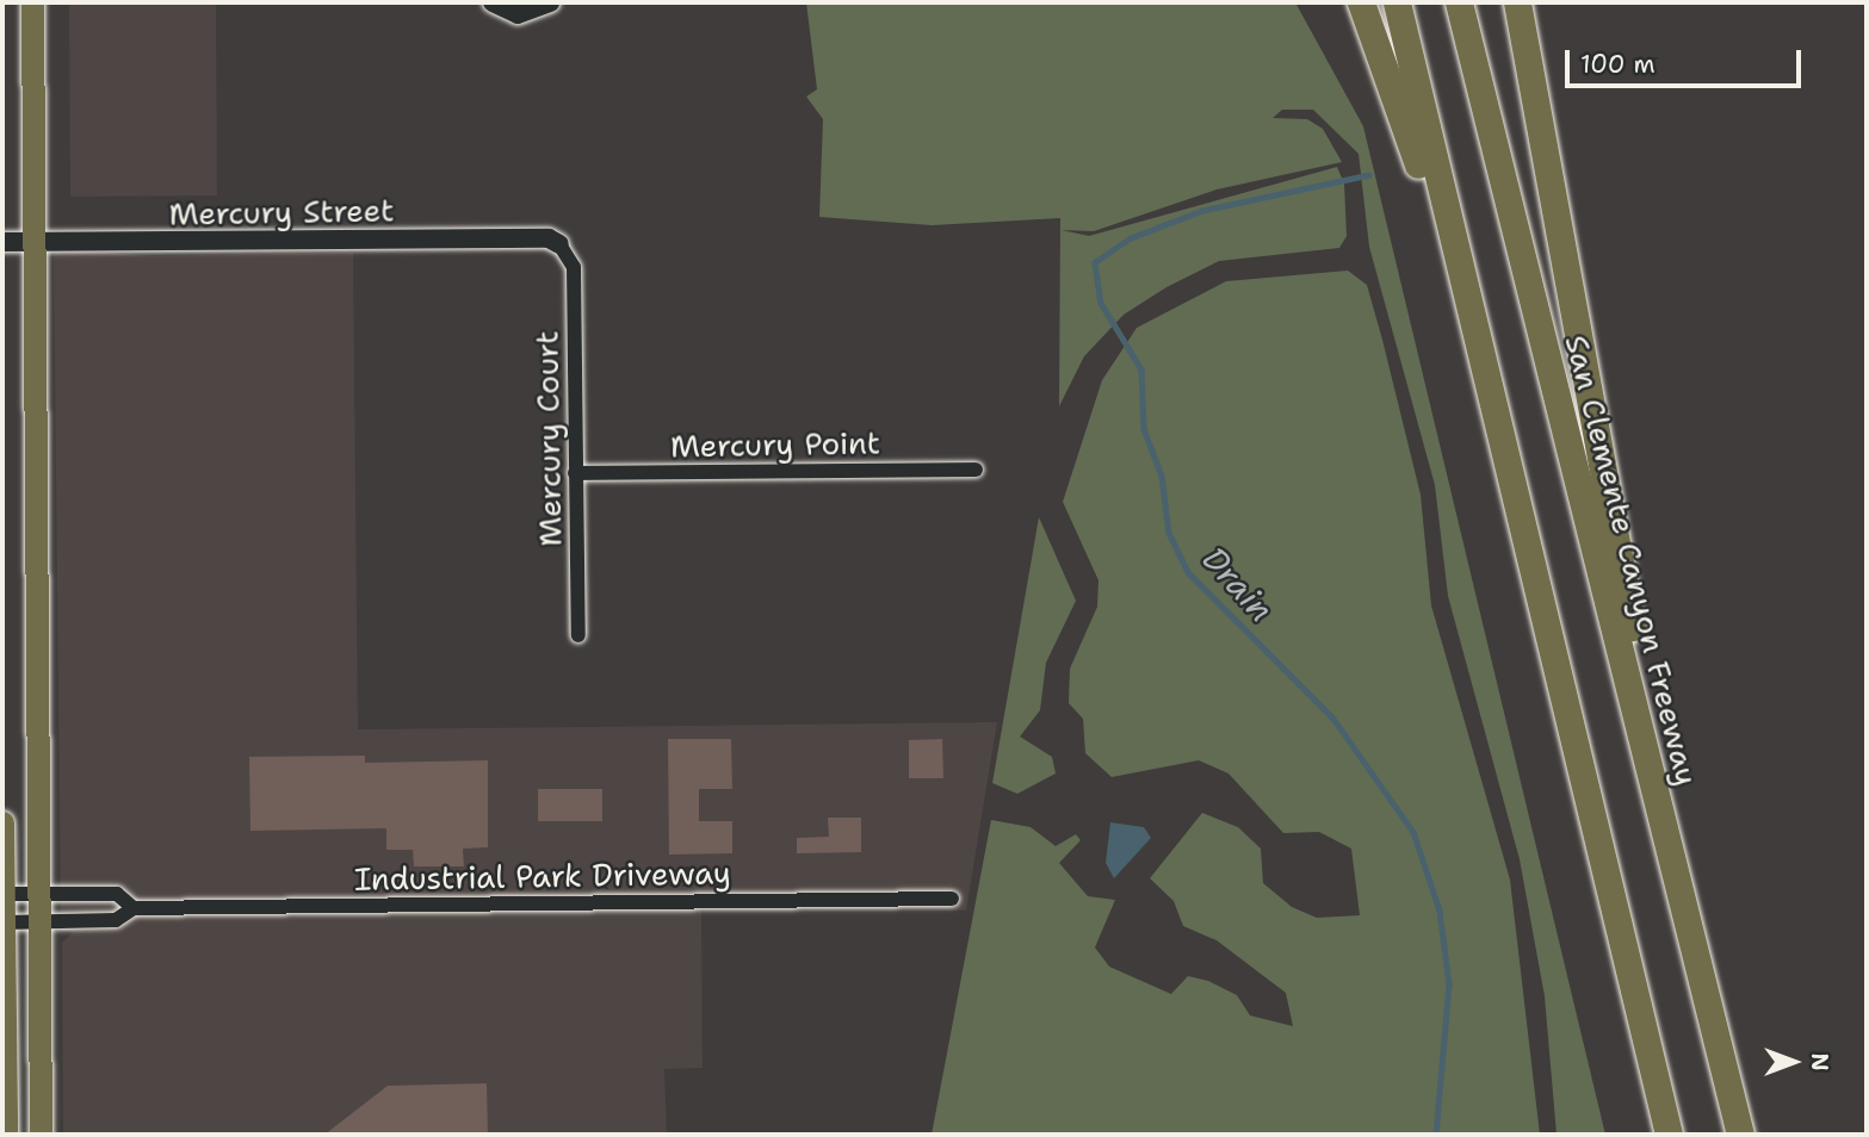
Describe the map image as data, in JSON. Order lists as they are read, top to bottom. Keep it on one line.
{"streets":{"highway":["San Clemente Canyon Freeway"],"street":["Mercury Street","Mercury Court","Mercury Point","Industrial Park Driveway"]},"crossings":[["Mercury Street","Mercury Court"],["Mercury Court","Mercury Point"]],"water":["Drain"],"scale_bar":"100 m","north":"right"}
